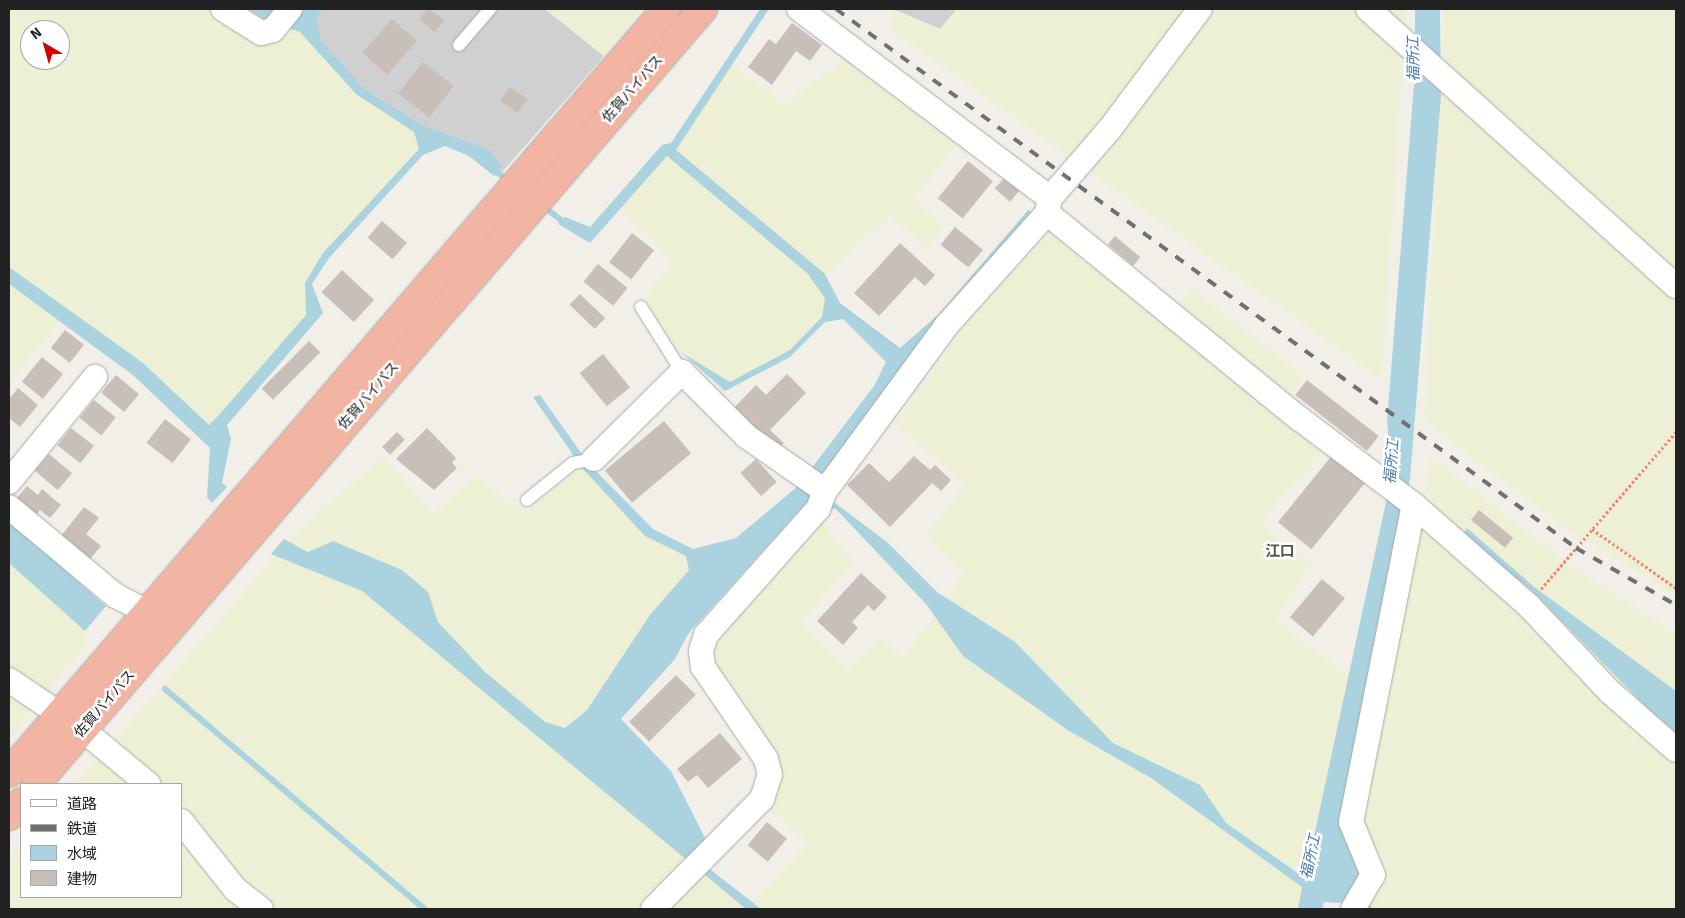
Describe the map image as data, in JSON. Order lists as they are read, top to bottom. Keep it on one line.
{"streets":{"highway":["佐賀バイパス"]},"districts":["江口"],"water":["福所江"],"legend":["道路","鉄道","水域","建物"],"north":"top left"}
